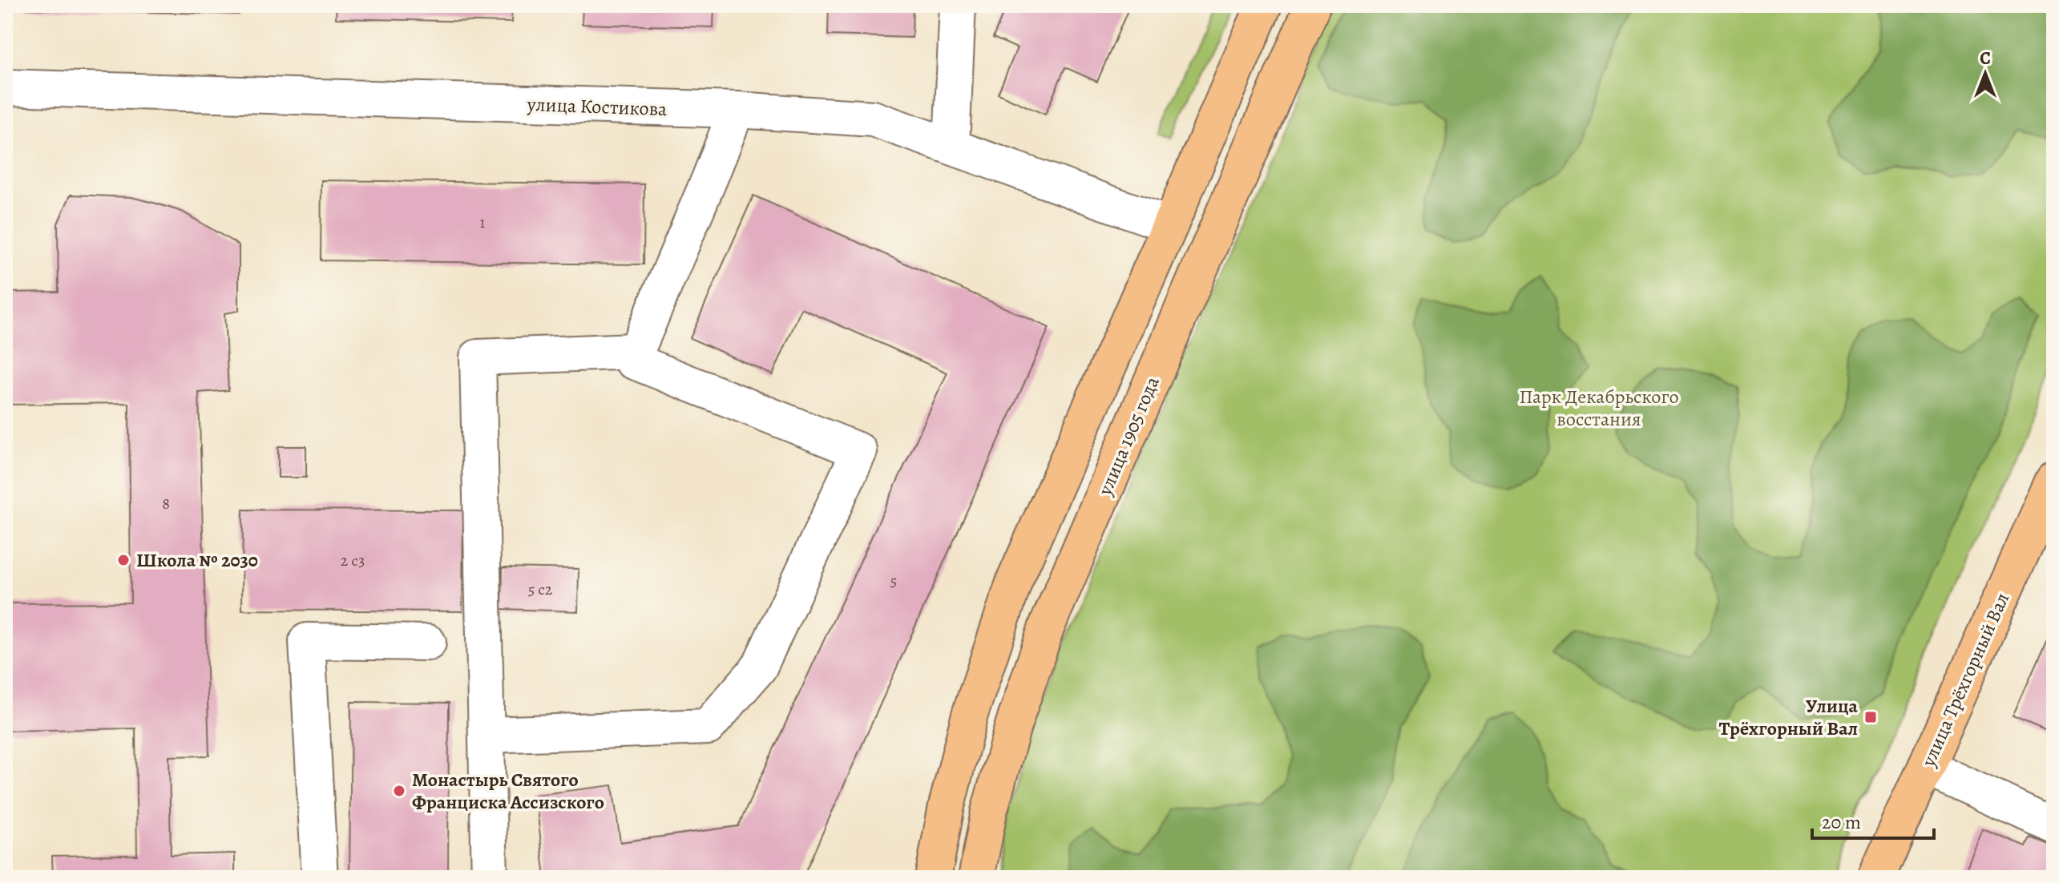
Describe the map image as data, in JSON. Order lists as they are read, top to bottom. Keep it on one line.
{"streets":{"main road":["улица 1905 года","улица Трёхгорный Вал"],"street":["улица Костикова"]},"parks":["Парк Декабрьского восстания"],"places":{"other":["Школа № 2030","Монастырь Святого Франциска Ассизского"],"transit":["Улица Трёхгорный Вал"]},"house_numbers":["1","8","2 с3","5","5 с2"],"scale_bar":"20 m","north":"top"}
